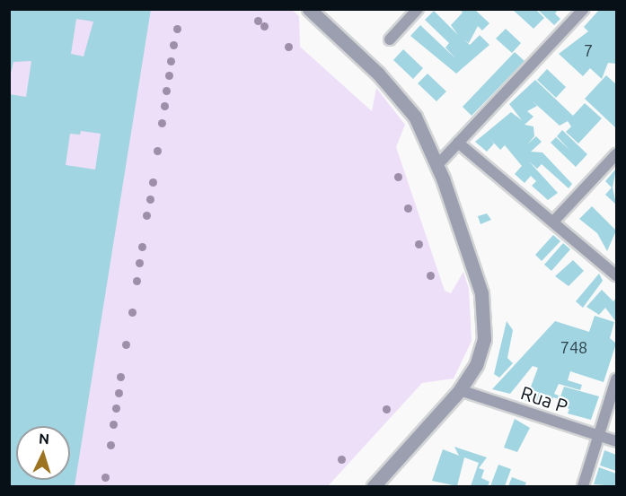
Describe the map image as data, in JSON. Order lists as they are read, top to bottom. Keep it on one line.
{"streets":{"street":["Rua P"]},"house_numbers":["7","748"],"north":"top"}
